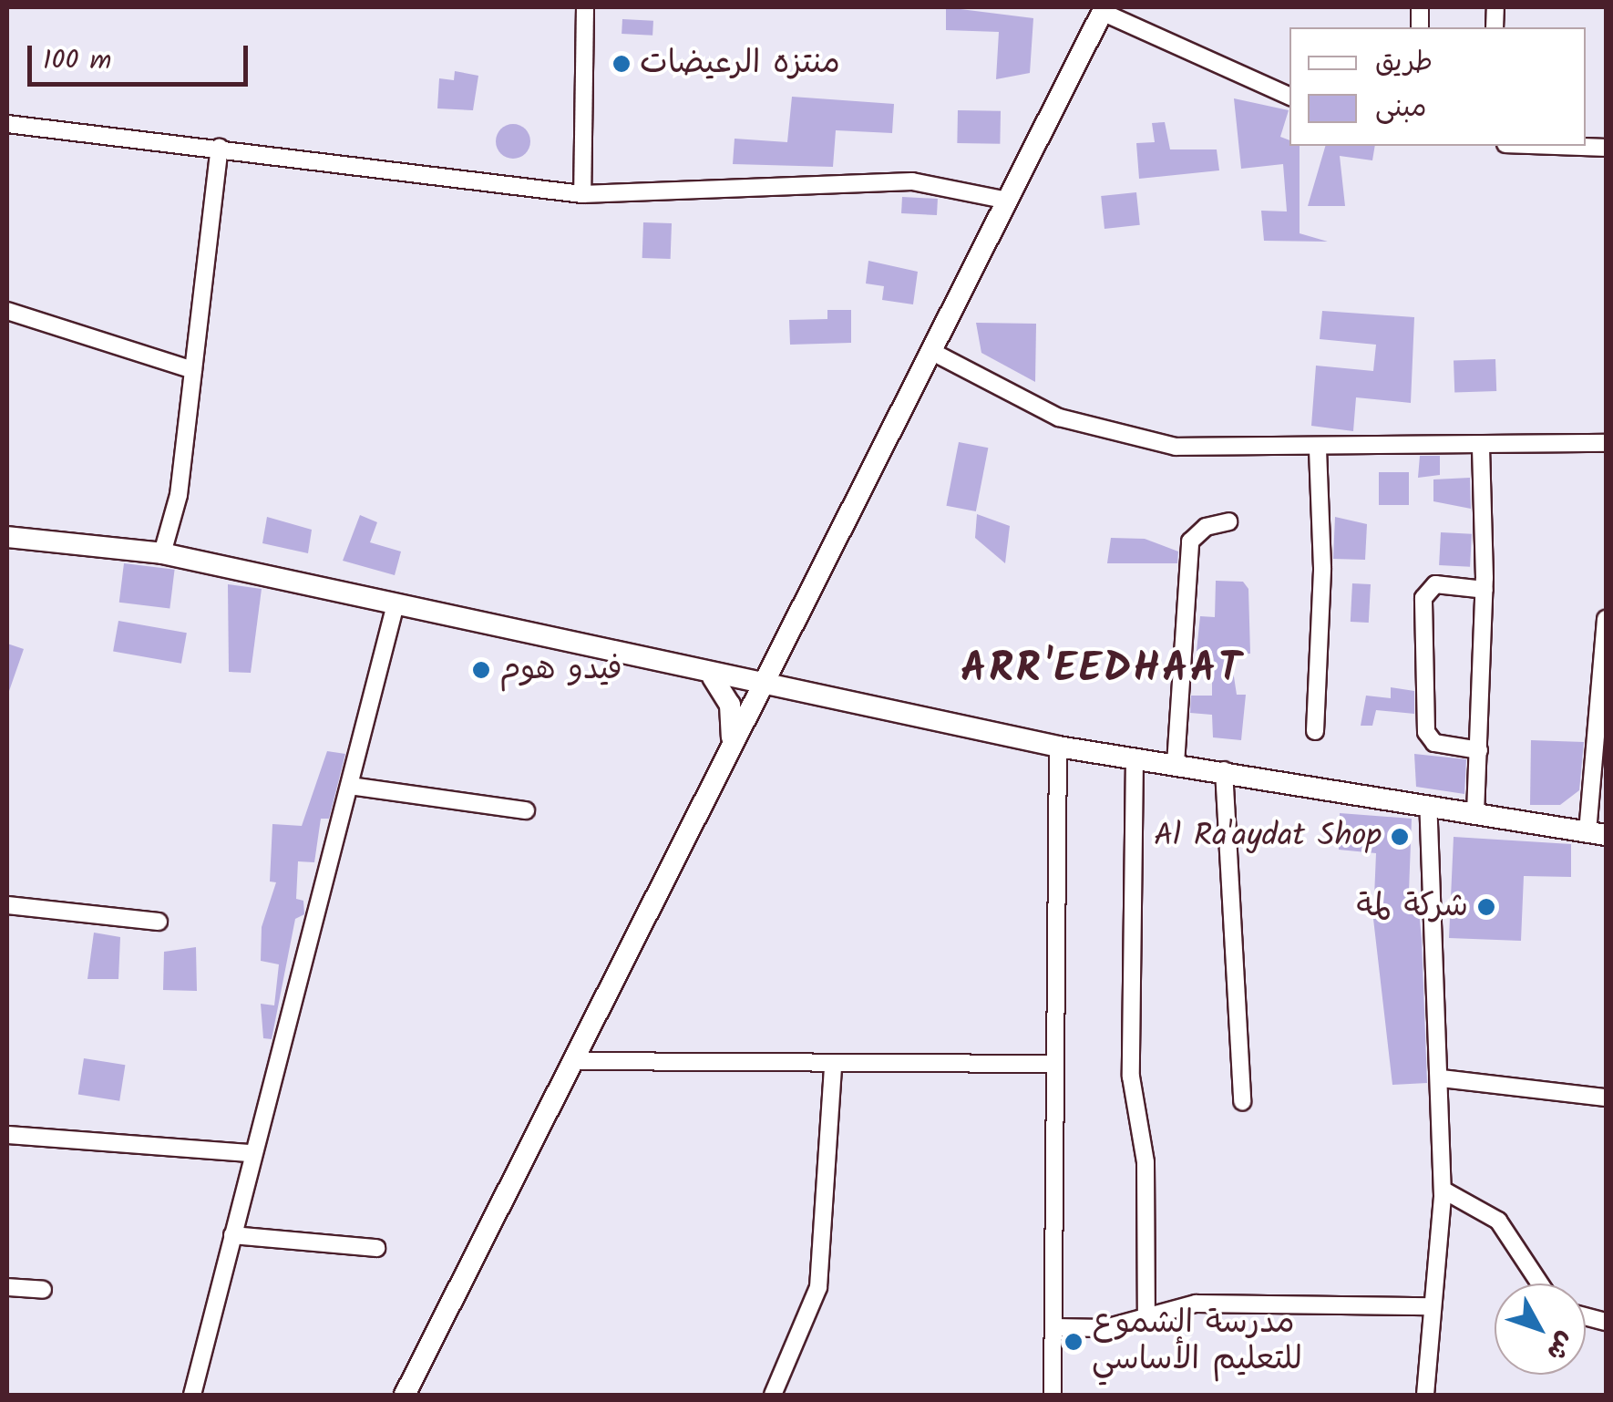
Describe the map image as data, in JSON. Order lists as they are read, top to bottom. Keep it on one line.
{"districts":["ARR'EEDHAAT"],"places":["منتزه الرعيضات","فيدو هوم","Al Ra'aydat Shop","شركة لمة","مدرسة الشموع للتعليم الأساسي"],"legend":["طريق","مبنى"],"scale_bar":"100 m","north":"bottom right"}
